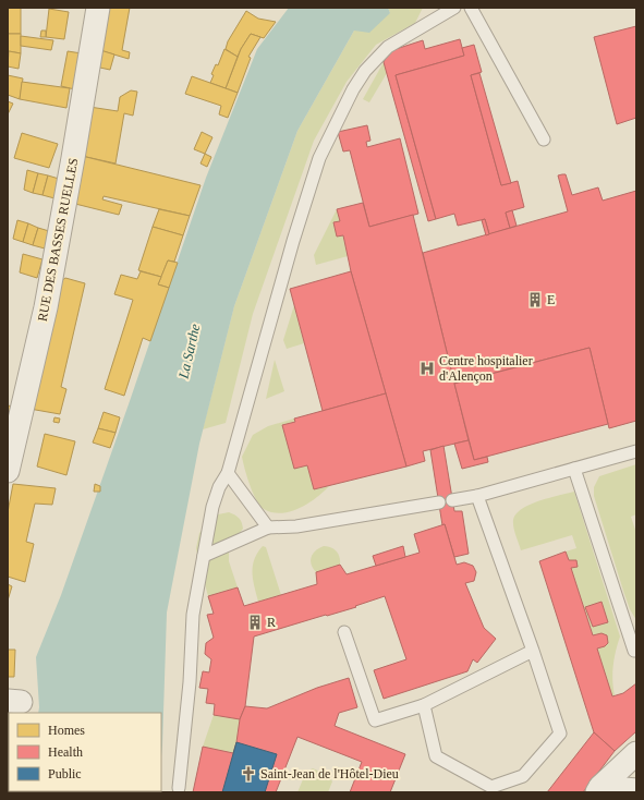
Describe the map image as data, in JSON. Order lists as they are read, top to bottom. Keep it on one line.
{"streets":{"street":["RUE DES BASSES RUELLES"]},"water":["La Sarthe"],"places":{"building":["E","R"],"hospital":["Centre hospitalier d'Alençon"],"church":["Saint-Jean de l'Hôtel-Dieu"]},"legend":["Homes","Health","Public"]}
